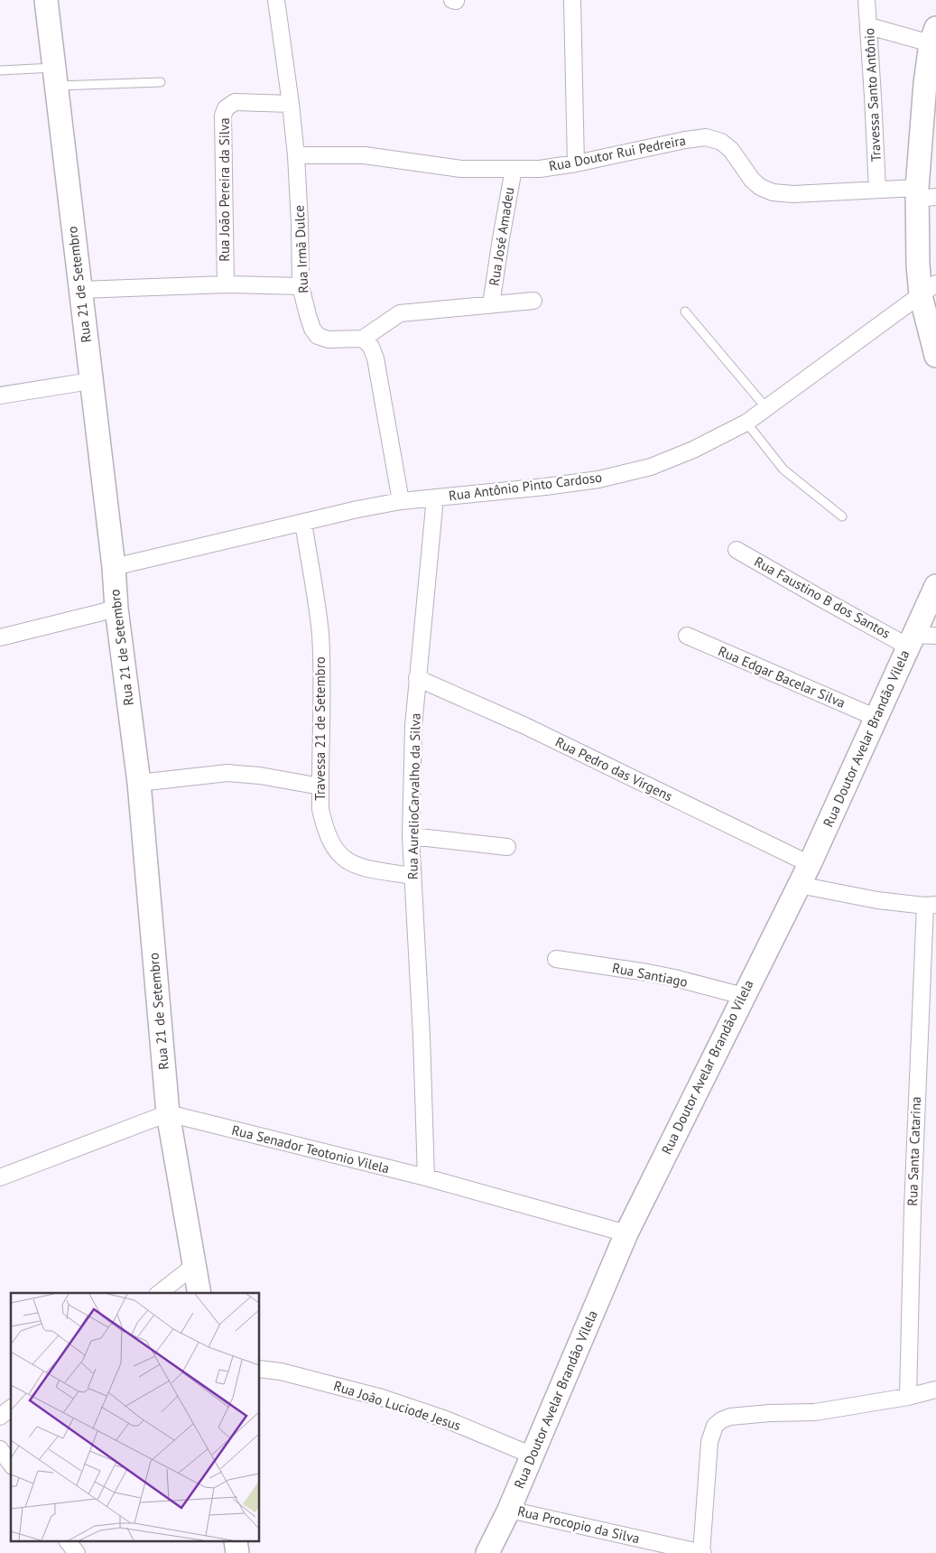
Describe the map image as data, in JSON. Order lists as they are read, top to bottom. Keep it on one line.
{"streets":{"street":["Travessa Santo Antônio","Rua Doutor Rui Pedreira","Rua João Pereira da Silva","Rua José Amadeu","Rua Irmã Dulce","Rua 21 de Setembro","Rua Antônio Pinto Cardoso","Rua Faustino B dos Santos","Rua Edgar Bacelar Silva","Travessa 21 de Setembro","Rua Doutor Avelar Brandão Vilela","Rua Pedro das Virgens","Rua AurelioCarvalho da Silva","Rua Santiago","Rua Senador Teotonio Vilela","Rua Santa Catarina","Rua João Luciode Jesus","Rua Procopio da Silva"]},"crossings":[["Travessa Santo Antônio","Rua Doutor Rui Pedreira"],["Rua Doutor Rui Pedreira","Rua José Amadeu"],["Rua Doutor Rui Pedreira","Rua Irmã Dulce"],["Rua João Pereira da Silva","Rua Irmã Dulce"],["Rua 21 de Setembro","Rua Antônio Pinto Cardoso"],["Rua 21 de Setembro","Rua Senador Teotonio Vilela"],["Rua Antônio Pinto Cardoso","Travessa 21 de Setembro"],["Rua Antônio Pinto Cardoso","Rua AurelioCarvalho da Silva"],["Rua Faustino B dos Santos","Rua Doutor Avelar Brandão Vilela"],["Rua Edgar Bacelar Silva","Rua Doutor Avelar Brandão Vilela"],["Travessa 21 de Setembro","Rua AurelioCarvalho da Silva"],["Rua Doutor Avelar Brandão Vilela","Rua Pedro das Virgens"],["Rua Doutor Avelar Brandão Vilela","Rua Santiago"],["Rua Doutor Avelar Brandão Vilela","Rua Senador Teotonio Vilela"],["Rua Doutor Avelar Brandão Vilela","Rua João Luciode Jesus"],["Rua Doutor Avelar Brandão Vilela","Rua Procopio da Silva"],["Rua Pedro das Virgens","Rua AurelioCarvalho da Silva"],["Rua AurelioCarvalho da Silva","Rua Senador Teotonio Vilela"],["Rua Santa Catarina","Rua Procopio da Silva"]]}
